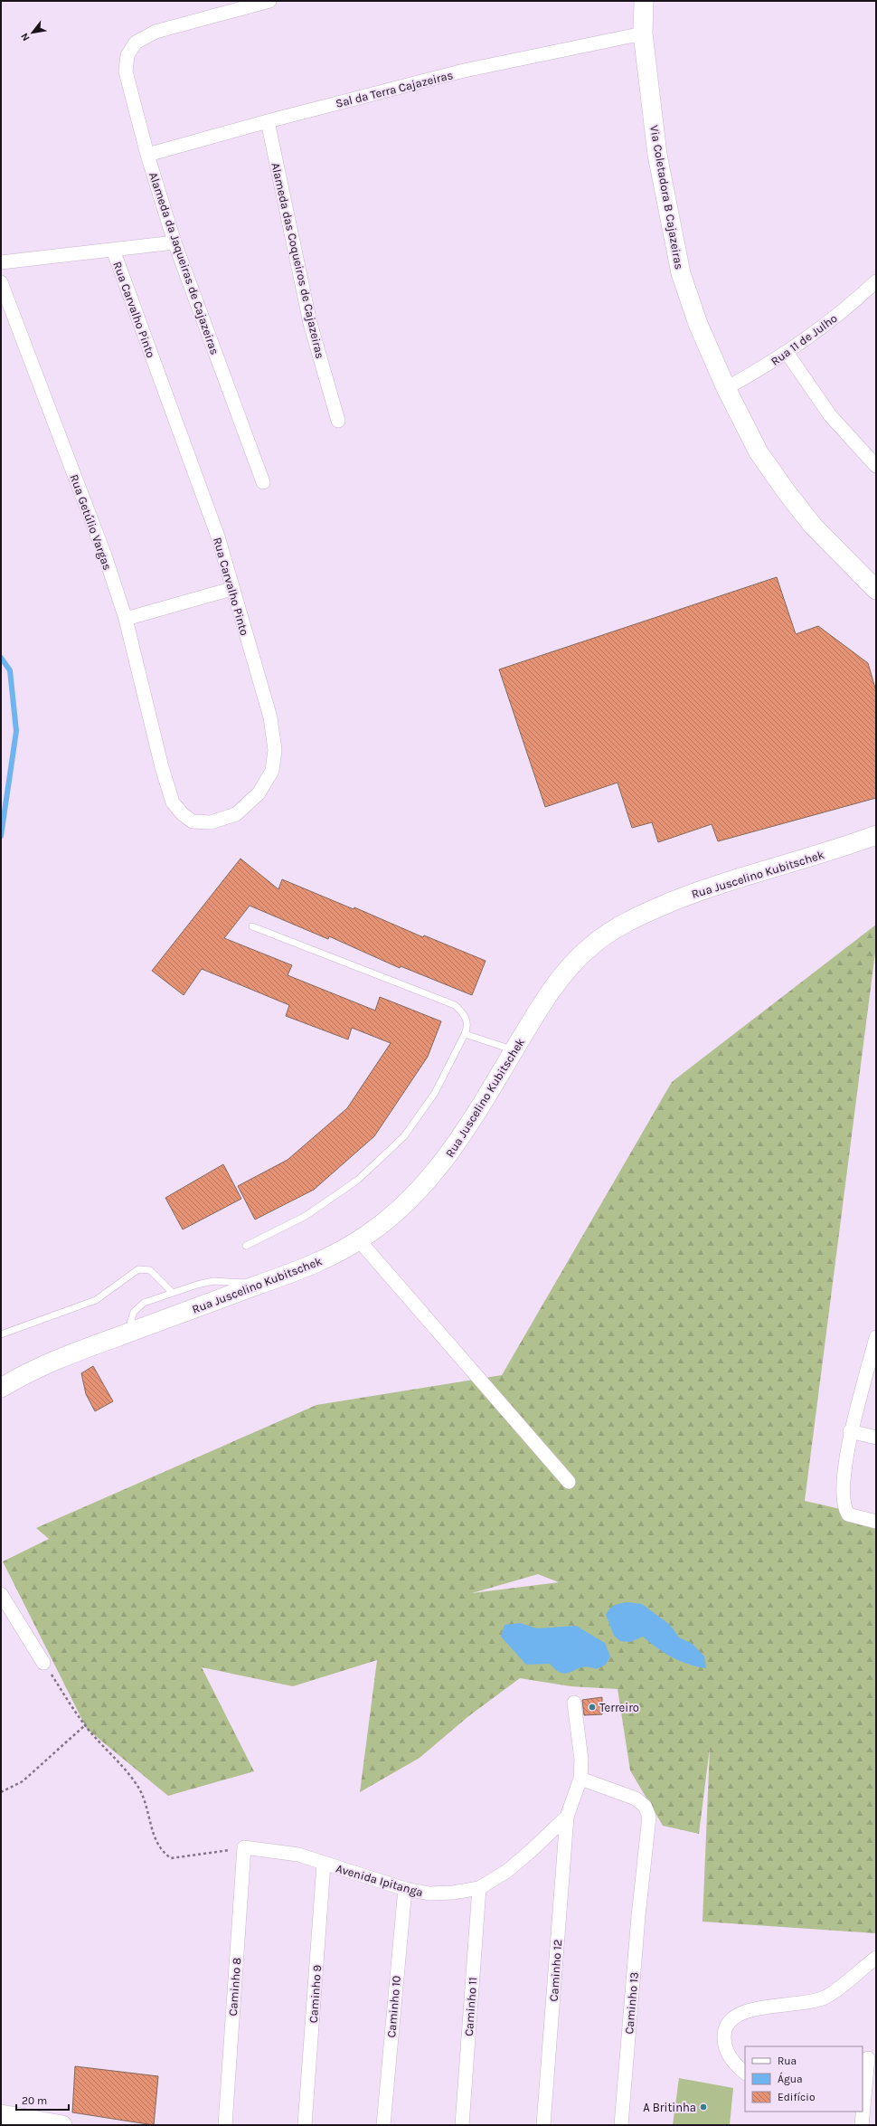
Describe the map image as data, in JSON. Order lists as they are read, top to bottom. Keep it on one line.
{"streets":{"main road":["Via Coletadora B Cajazeiras","Rua Juscelino Kubitschek"],"street":["Sal da Terra Cajazeiras","Alameda das Coqueiros de Cajazeiras","Alameda da Jaqueiras de Cajazeiras","Rua Carvalho Pinto","Rua 11 de Julho","Rua Getúlio Vargas","Avenida Ipitanga","Caminho 12","Caminho 8","Caminho 9","Caminho 13","Caminho 10","Caminho 11"]},"crossings":[["Sal da Terra Cajazeiras","Via Coletadora B Cajazeiras"],["Sal da Terra Cajazeiras","Alameda das Coqueiros de Cajazeiras"],["Sal da Terra Cajazeiras","Alameda da Jaqueiras de Cajazeiras"],["Via Coletadora B Cajazeiras","Rua 11 de Julho"],["Rua Carvalho Pinto","Rua Getúlio Vargas"],["Avenida Ipitanga","Caminho 12"],["Avenida Ipitanga","Caminho 8"],["Avenida Ipitanga","Caminho 9"],["Avenida Ipitanga","Caminho 13"],["Avenida Ipitanga","Caminho 10"],["Avenida Ipitanga","Caminho 11"]],"places":["Terreiro","A Britinha"],"legend":["Rua","Água","Edifício"],"scale_bar":"20 m","north":"bottom left"}
